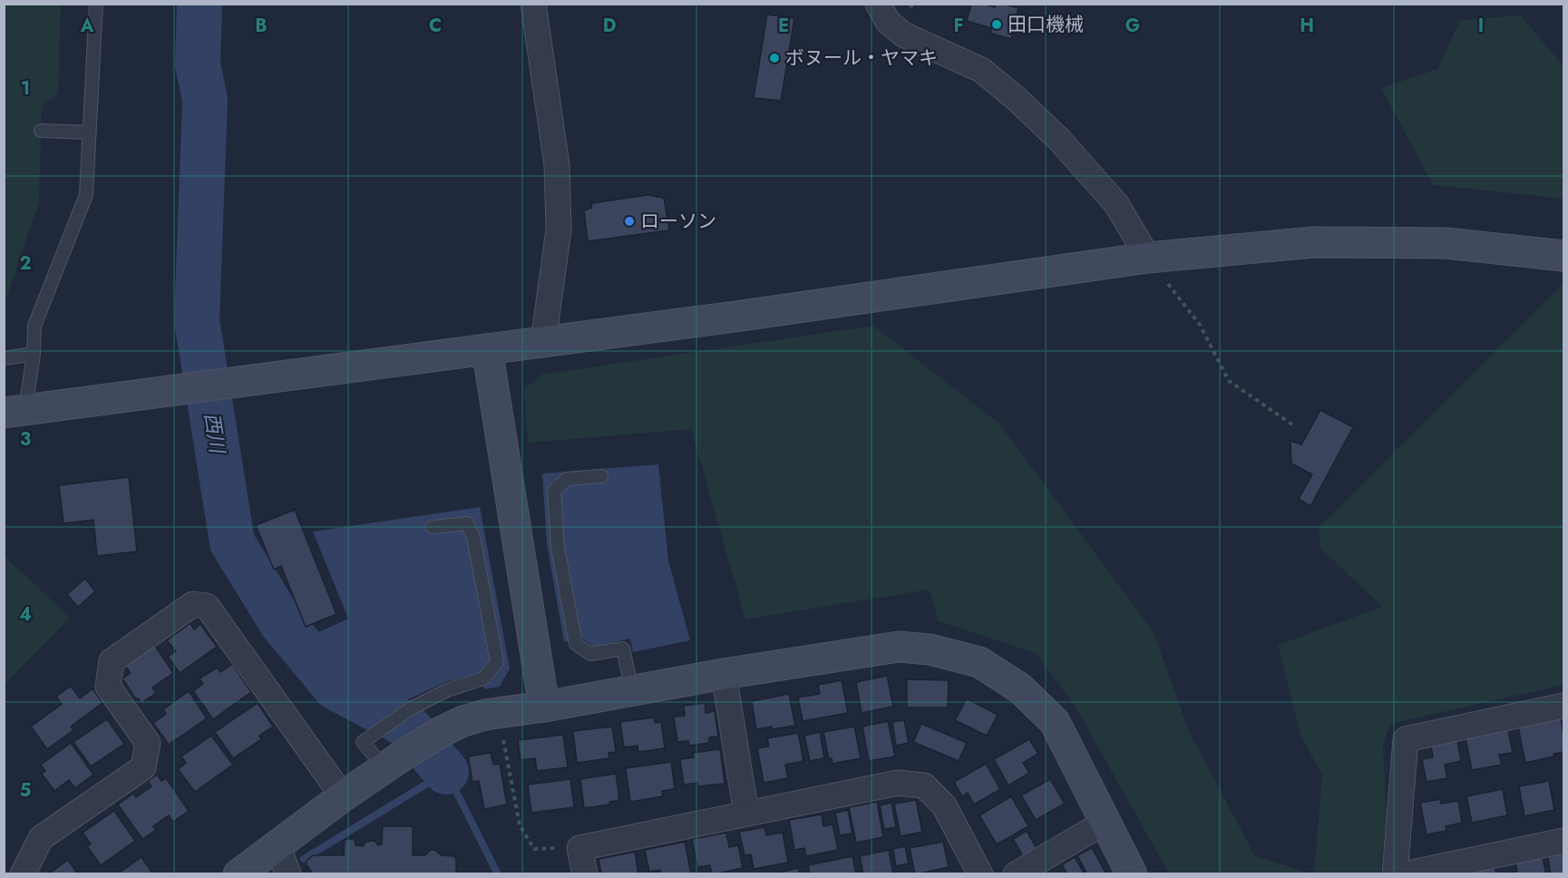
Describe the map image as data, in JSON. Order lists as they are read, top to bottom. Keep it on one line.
{"water":["西川"],"places":["田口機械","ボヌール・ヤマキ","ローソン"],"grid":{"columns":["A","B","C","D","E","F","G","H","I"],"rows":["1","2","3","4","5"]}}
